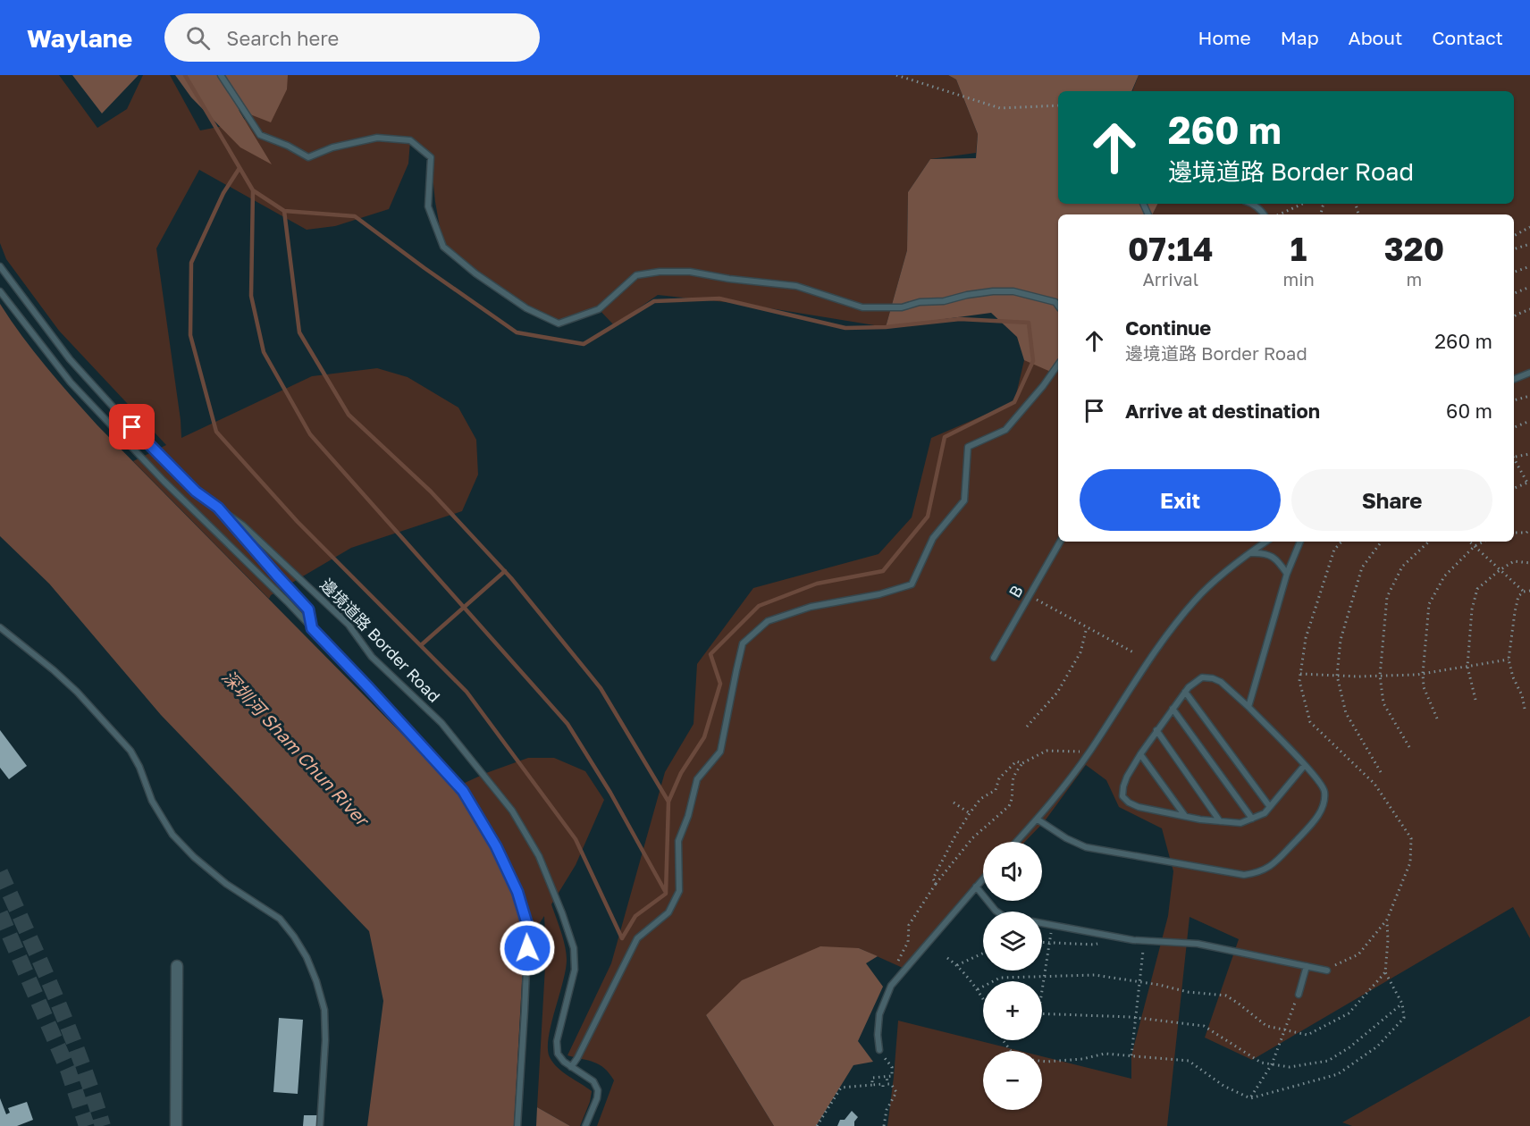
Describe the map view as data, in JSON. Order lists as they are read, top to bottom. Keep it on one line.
{"streets":{"lane":["B","邊境道路 Border Road"]},"water":["深圳河 Sham Chun River"],"page":{"header":"Waylane","search":"Search here","nav":["Home","Map","About","Contact"],"turn":["260 m","邊境道路 Border Road"],"eta":["07:14","Arrival","1","min","320","m"],"list":[{"name":"Continue","note":"邊境道路 Border Road","value":"260 m"},{"name":"Arrive at destination","value":"60 m"}],"buttons":["Exit","Share"],"map_buttons":["+","−"]}}
